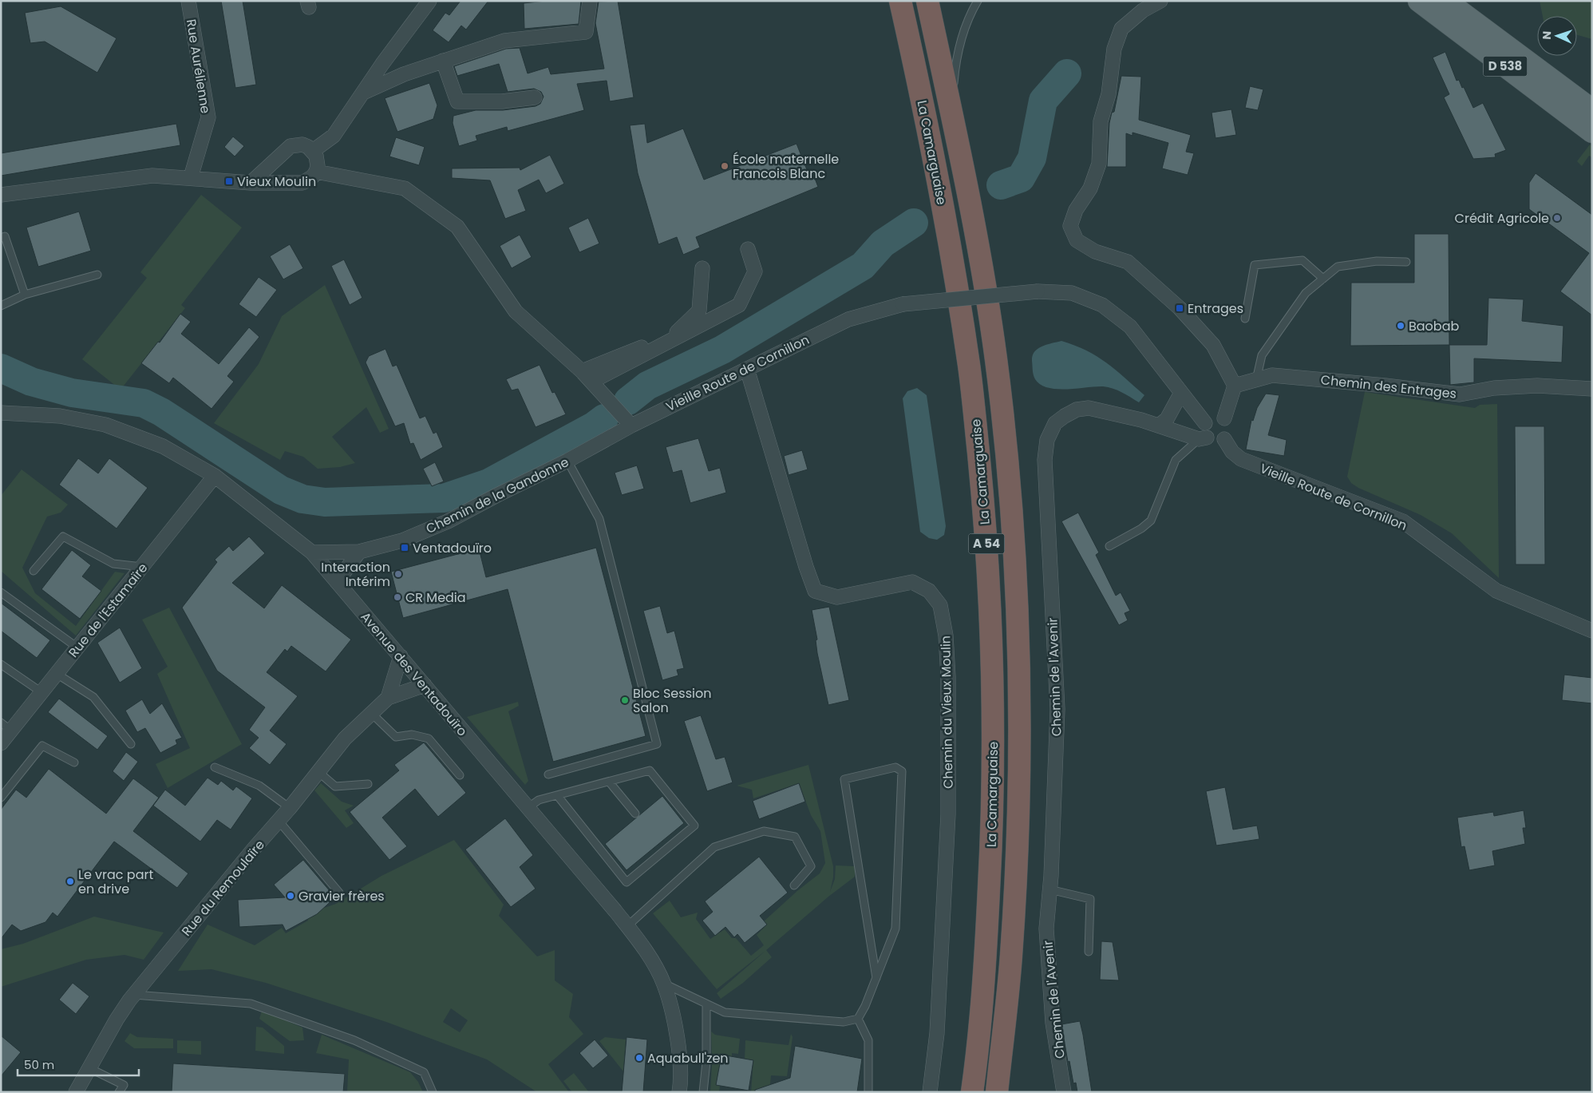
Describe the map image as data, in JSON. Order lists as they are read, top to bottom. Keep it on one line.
{"streets":{"highway":["La Camarguaise","A 54"],"main road":["D 538"],"street":["Rue Aurélienne","Vieille Route de Cornillon","Chemin des Entrages","Chemin de la Gandonne","Rue de l'Estamaïre","Avenue des Ventadouïro","Chemin de l'Avenir","Chemin du Vieux Moulin","Rue du Remoulaïre"]},"crossings":[["Vieille Route de Cornillon","Chemin de la Gandonne"],["Vieille Route de Cornillon","Chemin de l'Avenir"],["Vieille Route de Cornillon","Chemin du Vieux Moulin"],["Chemin de la Gandonne","Avenue des Ventadouïro"],["Rue de l'Estamaïre","Avenue des Ventadouïro"],["Avenue des Ventadouïro","Rue du Remoulaïre"]],"places":{"other":["École maternelle Francois Blanc","Crédit Agricole","Baobab","Interaction Intérim","CR Media","Bloc Session Salon","Le vrac part en drive","Gravier frères","Aquabull'zen"],"transit":["Vieux Moulin","Entrages","Ventadouïro"]},"scale_bar":"50 m","north":"left"}
